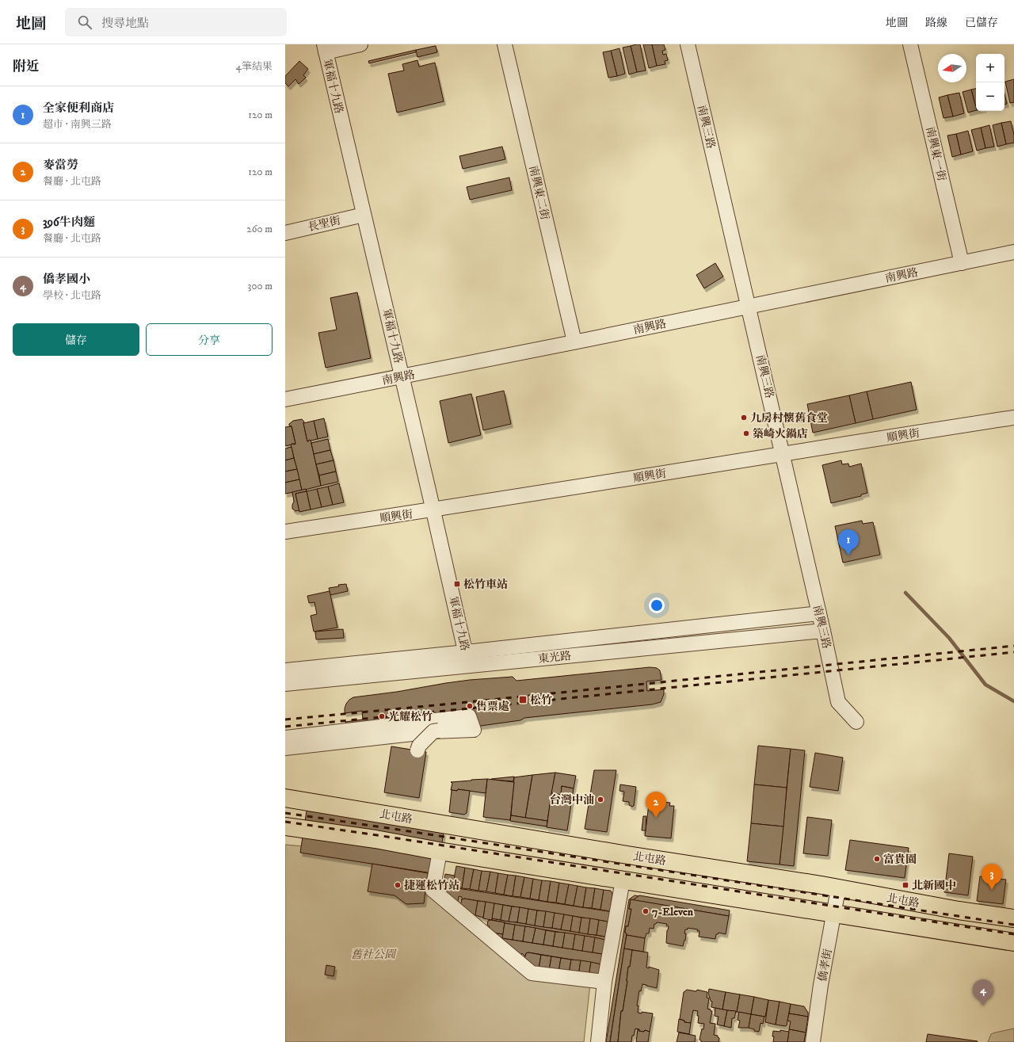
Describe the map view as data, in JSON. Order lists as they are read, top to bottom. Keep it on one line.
{"streets":{"main road":["北屯路"],"street":["軍福十九路","南興三路","南興東一街","南興東二街","長聖街","南興路","順興街","東光路","僑孝街"]},"crossings":[["軍福十九路","長聖街"],["軍福十九路","南興路"],["軍福十九路","順興街"],["軍福十九路","東光路"],["南興三路","南興路"],["南興三路","順興街"],["南興三路","東光路"],["南興東一街","南興路"],["南興東二街","南興路"],["北屯路","僑孝街"]],"parks":["舊社公園"],"places":{"other":["九房村懷舊食堂","築崎火鍋店","售票處","光耀松竹","台灣中油","富貴園","捷運松竹站","7-Eleven"],"transit":["松竹車站","松竹","北新國中"]},"north":"left","page":{"header":"地圖","search":"搜尋地點","nav":["地圖","路線","已儲存"],"heading":["附近","4筆結果"],"map_buttons":["+","−"],"list":[{"mark":"1","name":"全家便利商店","note":"超市 · 南興三路","value":"120 m"},{"mark":"2","name":"麥當勞","note":"餐廳 · 北屯路","value":"120 m"},{"mark":"3","name":"396牛肉麵","note":"餐廳 · 北屯路","value":"260 m"},{"mark":"4","name":"僑孝國小","note":"學校 · 北屯路","value":"300 m"}],"buttons":["儲存","分享"],"pins":["1","2","3","4"]}}
